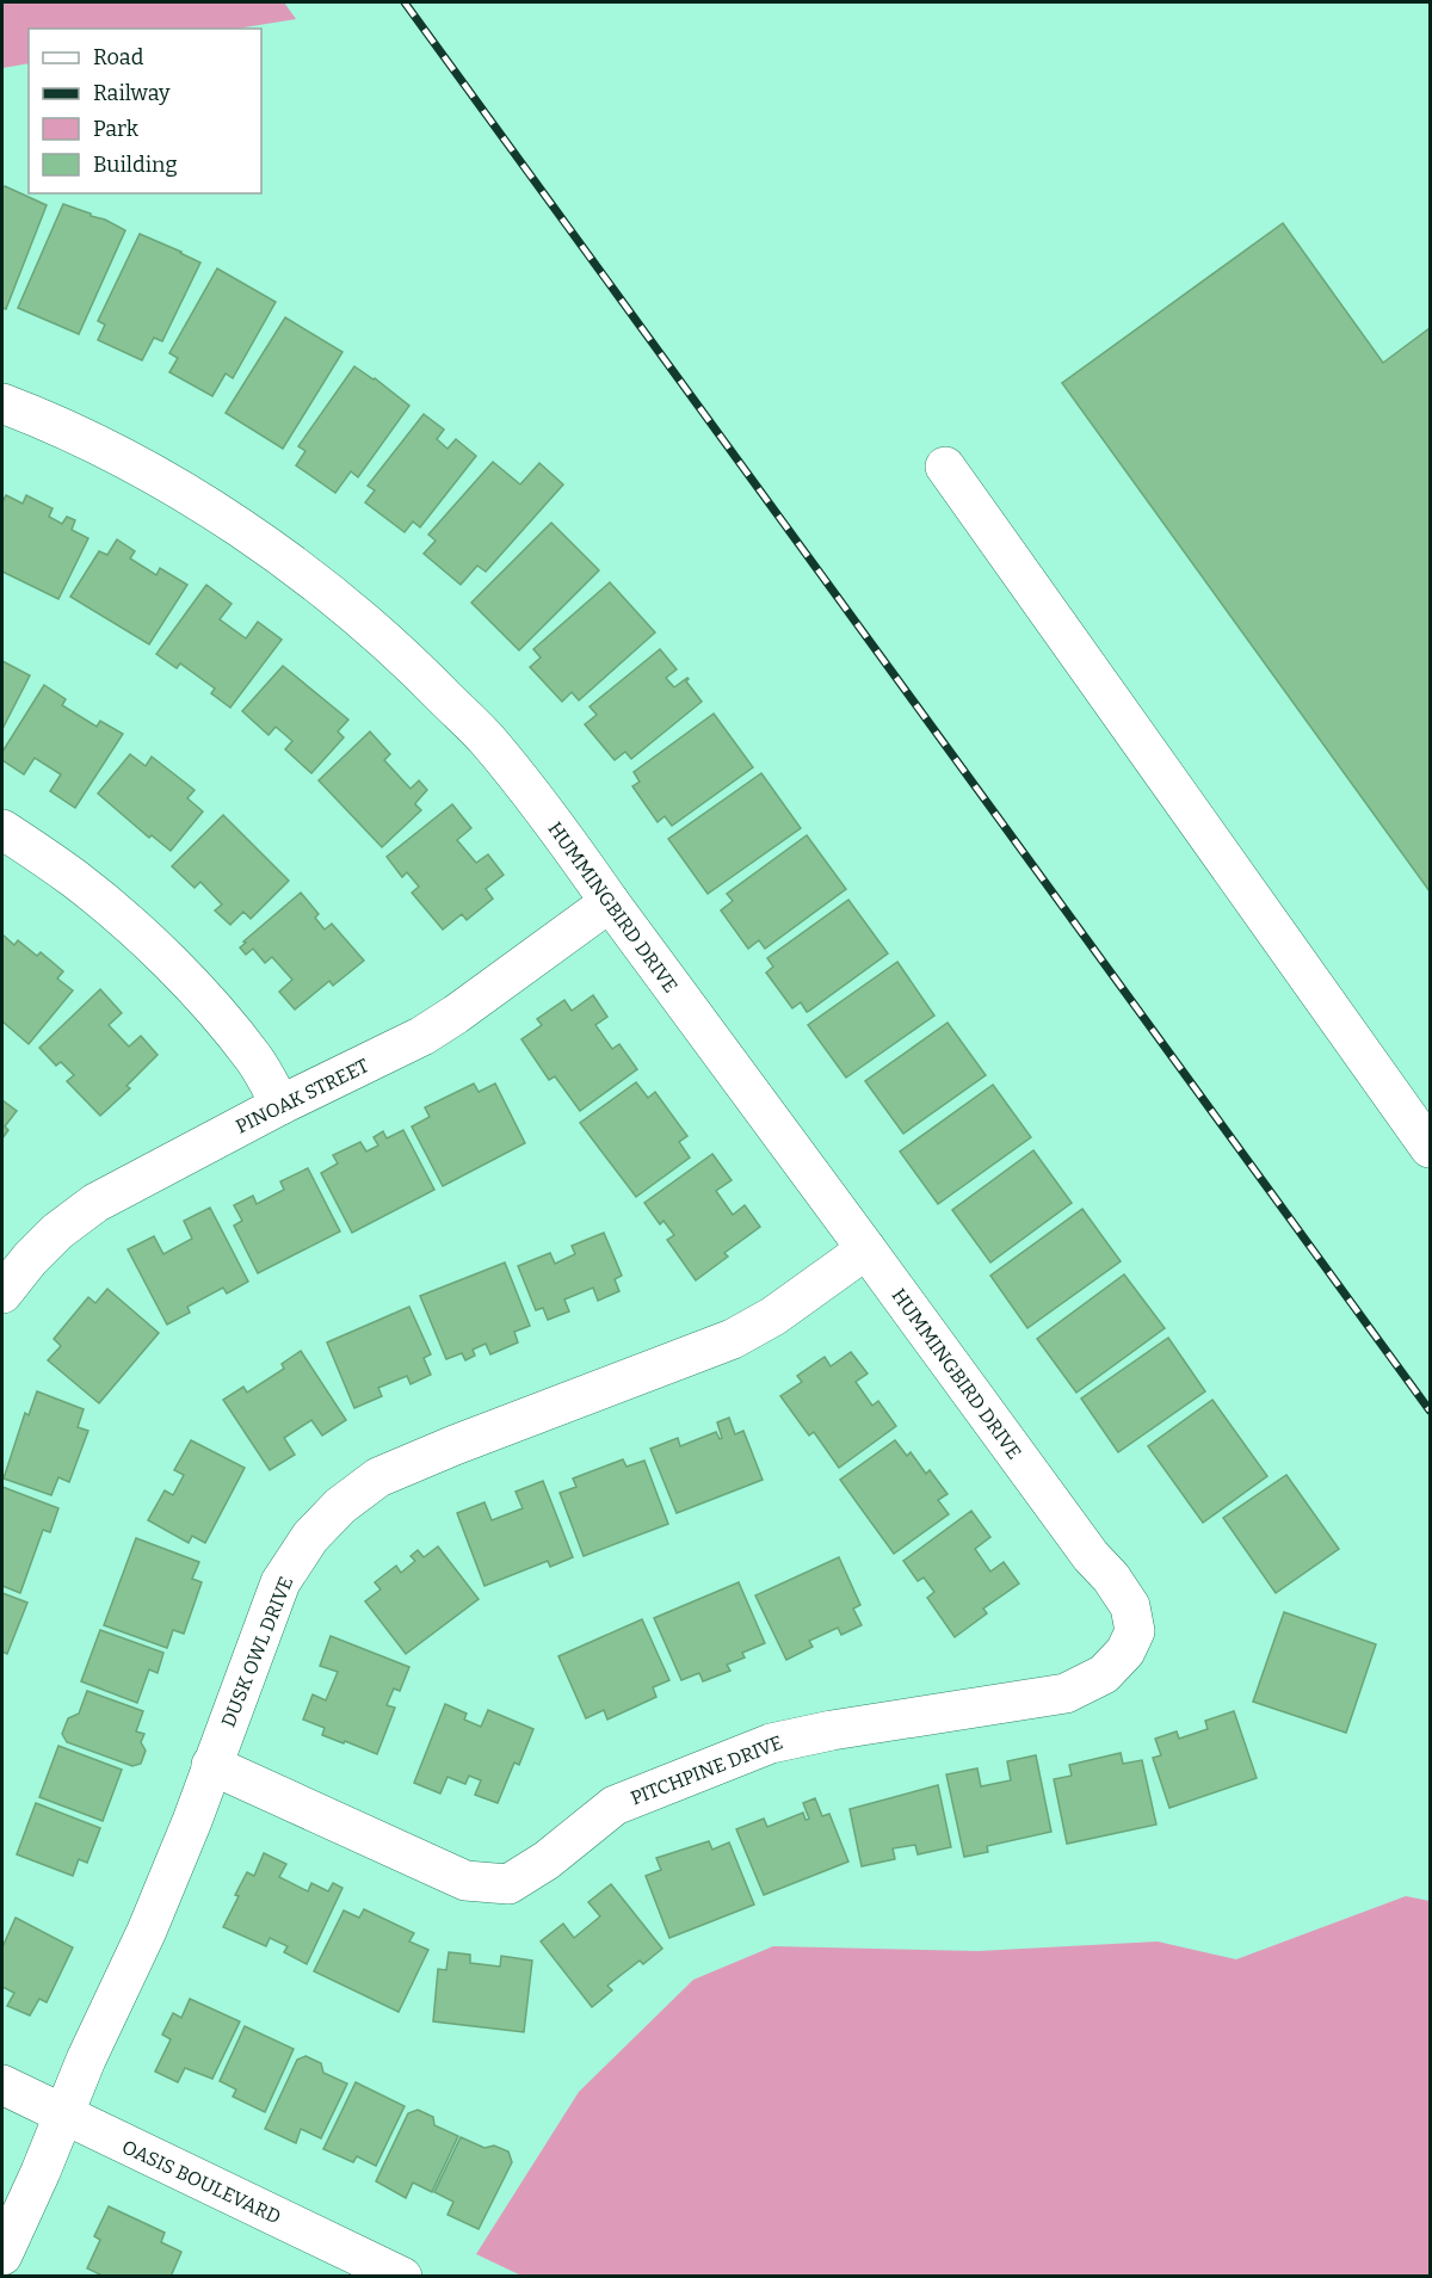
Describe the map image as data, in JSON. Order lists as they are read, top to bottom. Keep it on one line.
{"streets":{"street":["HUMMINGBIRD DRIVE","PINOAK STREET","DUSK OWL DRIVE","PITCHPINE DRIVE","OASIS BOULEVARD"]},"crossings":[["HUMMINGBIRD DRIVE","PINOAK STREET"],["HUMMINGBIRD DRIVE","DUSK OWL DRIVE"],["HUMMINGBIRD DRIVE","PITCHPINE DRIVE"],["DUSK OWL DRIVE","PITCHPINE DRIVE"],["DUSK OWL DRIVE","OASIS BOULEVARD"]],"legend":["Road","Railway","Park","Building"]}
